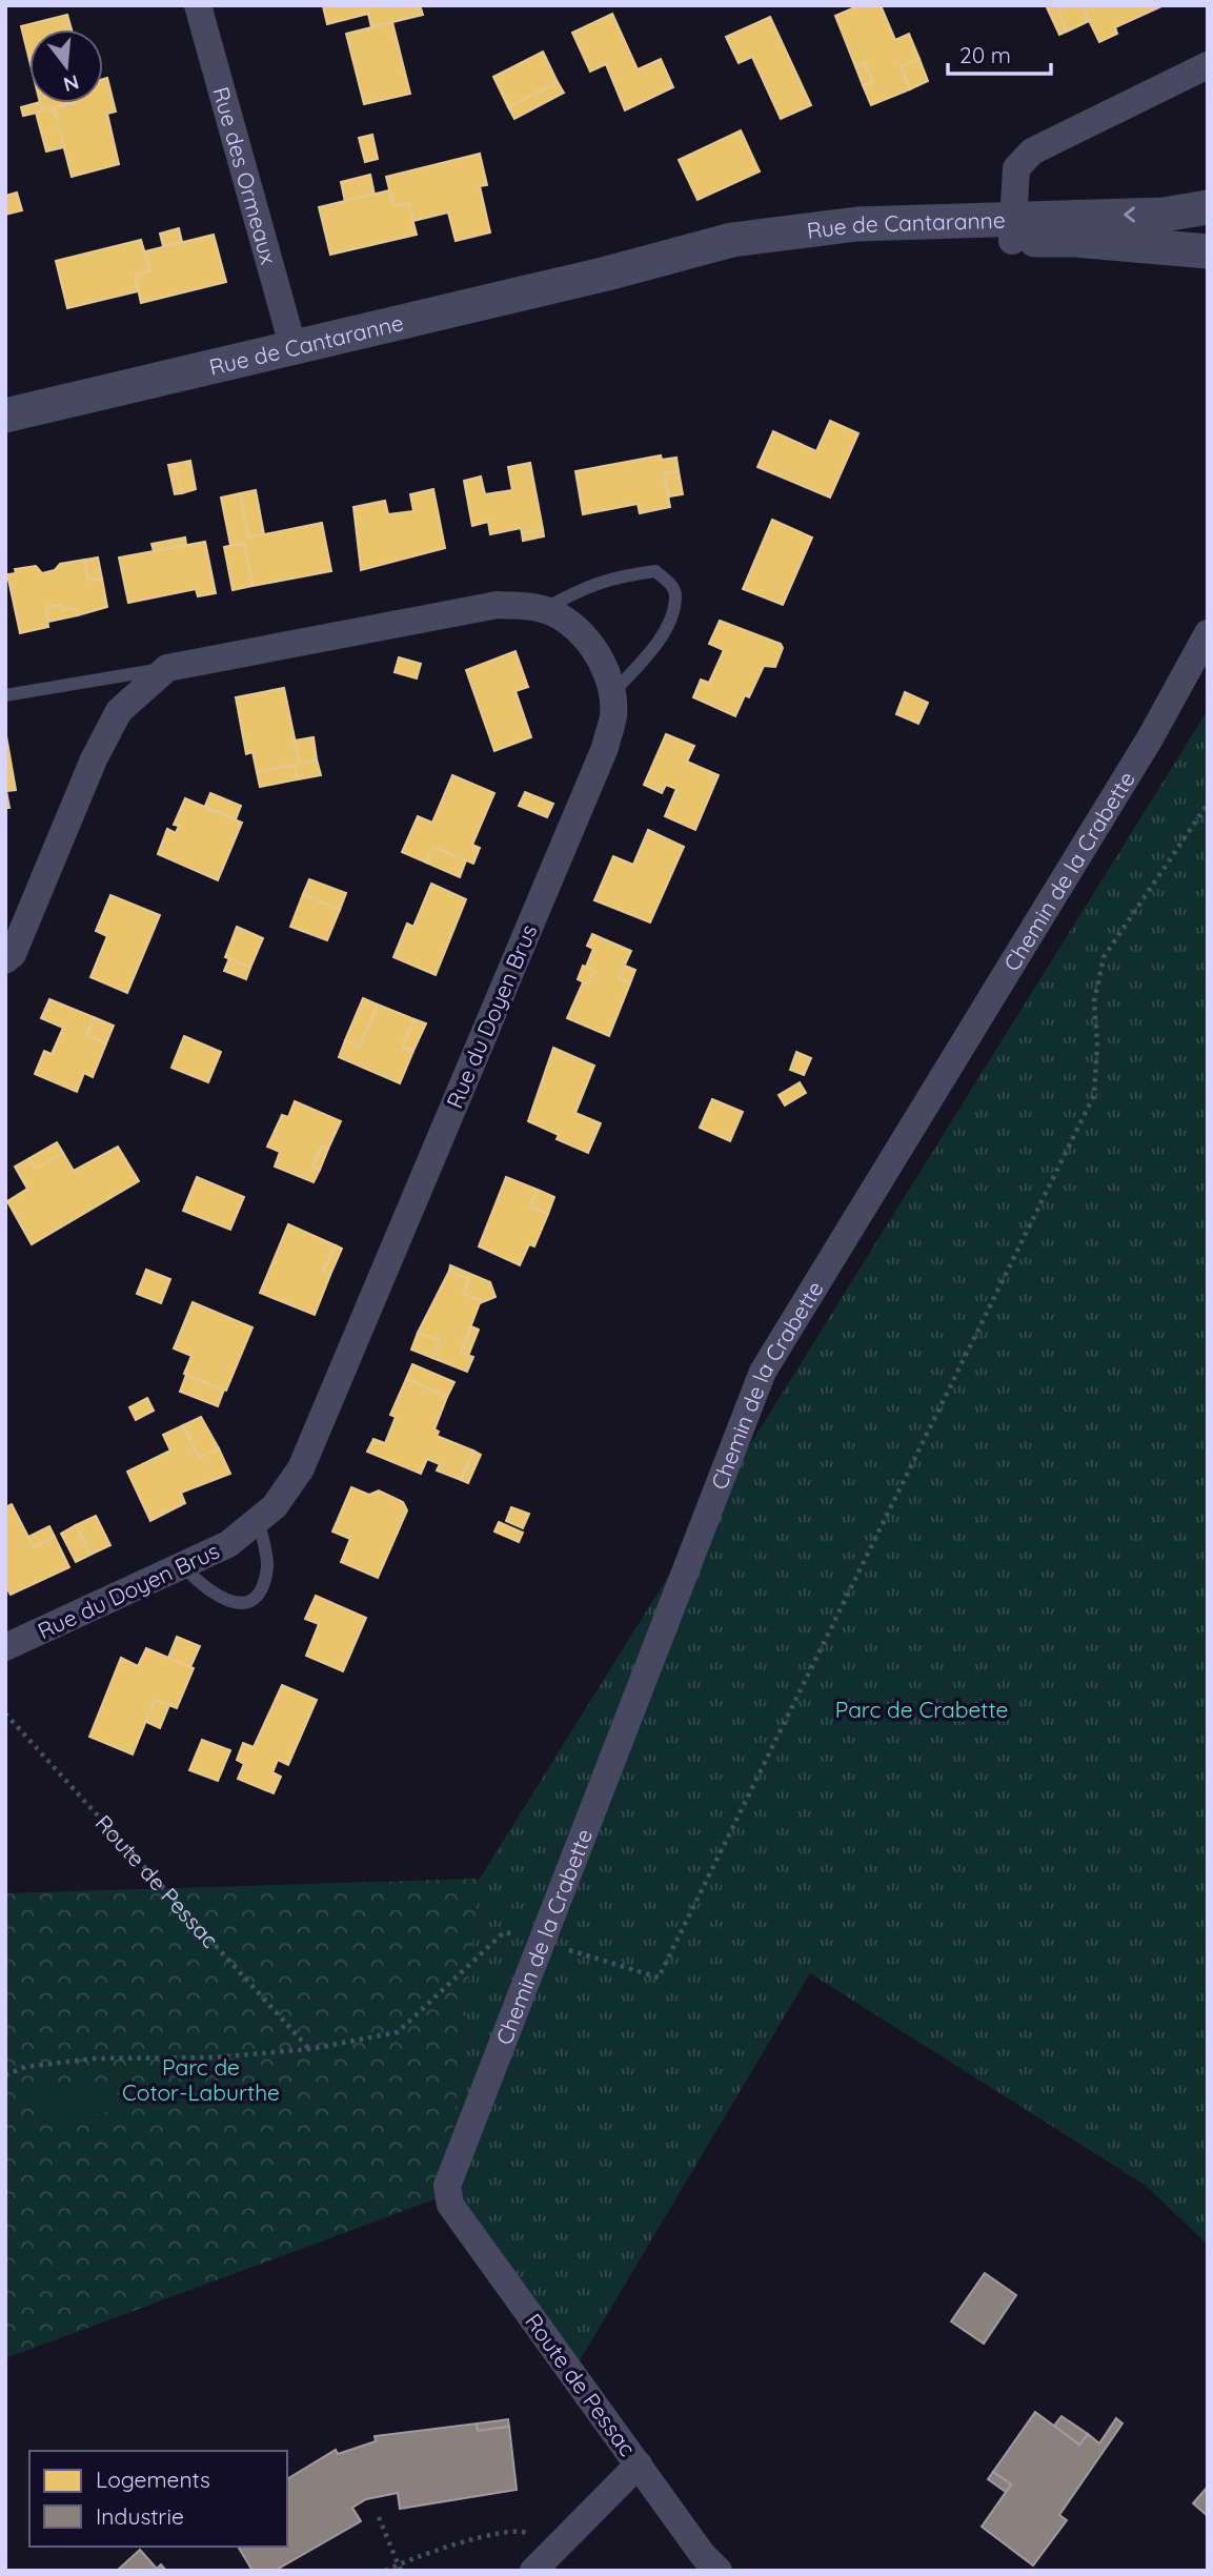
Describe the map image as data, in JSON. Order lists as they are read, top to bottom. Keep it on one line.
{"streets":{"street":["Rue des Ormeaux","Rue de Cantaranne","Chemin de la Crabette","Rue du Doyen Brus","Route de Pessac"]},"crossings":[["Rue des Ormeaux","Rue de Cantaranne"],["Chemin de la Crabette","Route de Pessac"]],"parks":["Parc de Crabette","Parc de Cotor-Laburthe"],"legend":["Logements","Industrie"],"scale_bar":"20 m","north":"bottom"}
